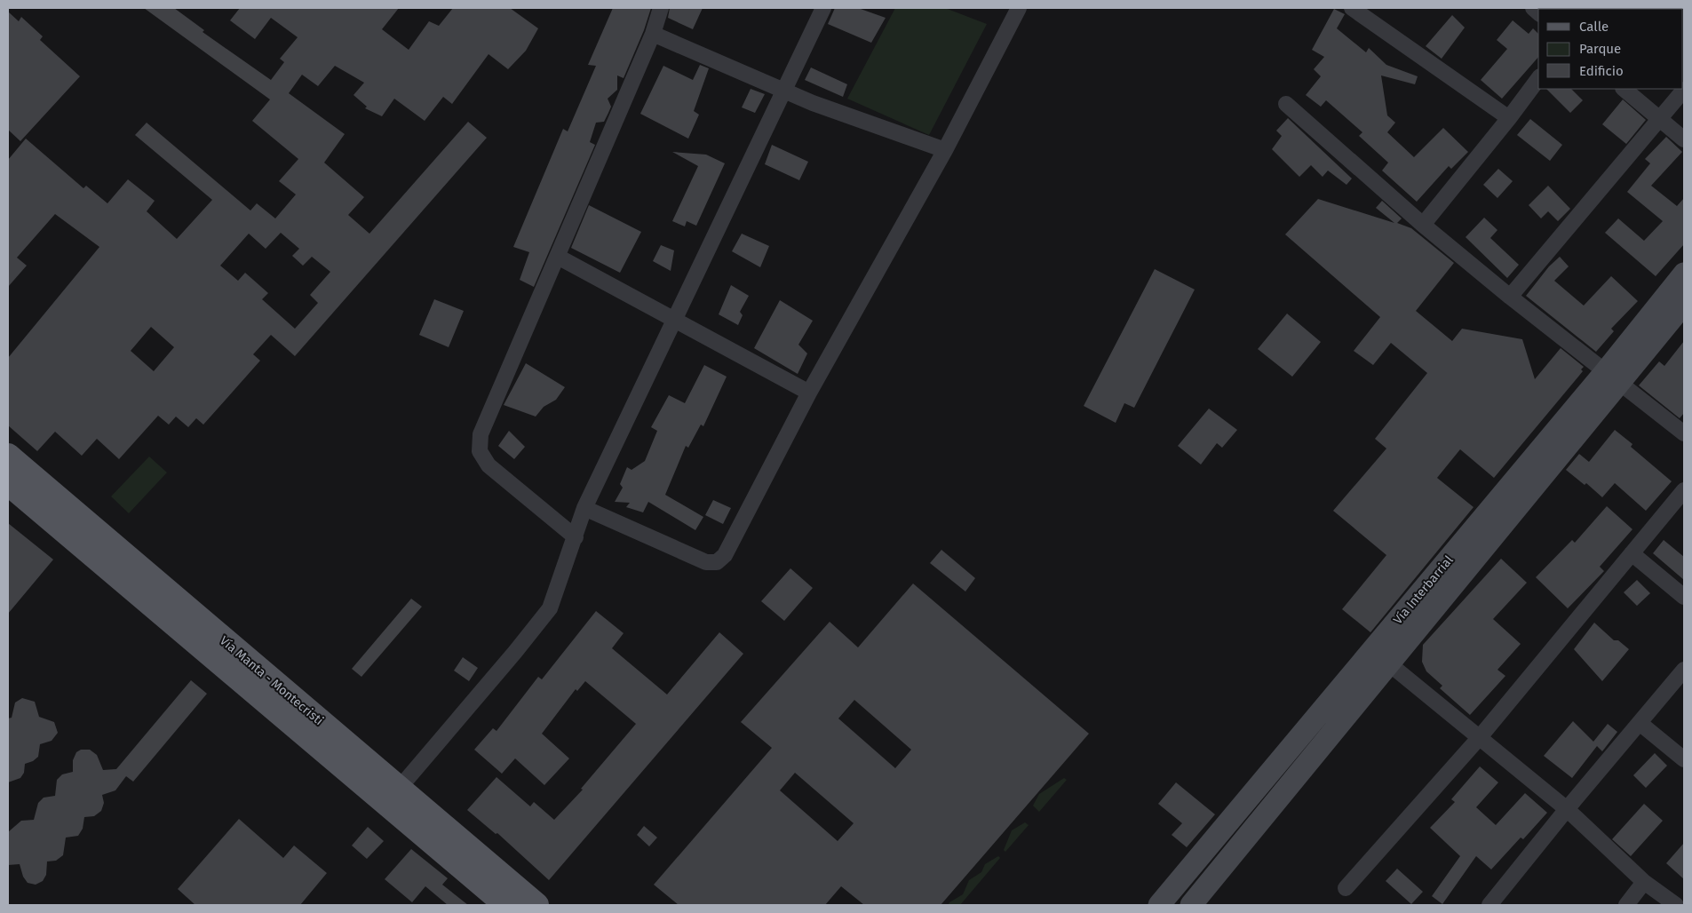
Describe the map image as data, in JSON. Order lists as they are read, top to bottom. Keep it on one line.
{"streets":{"main road":["Vía Interbarrial","Vía Manta - Montecristi"]},"legend":["Calle","Parque","Edificio"]}
